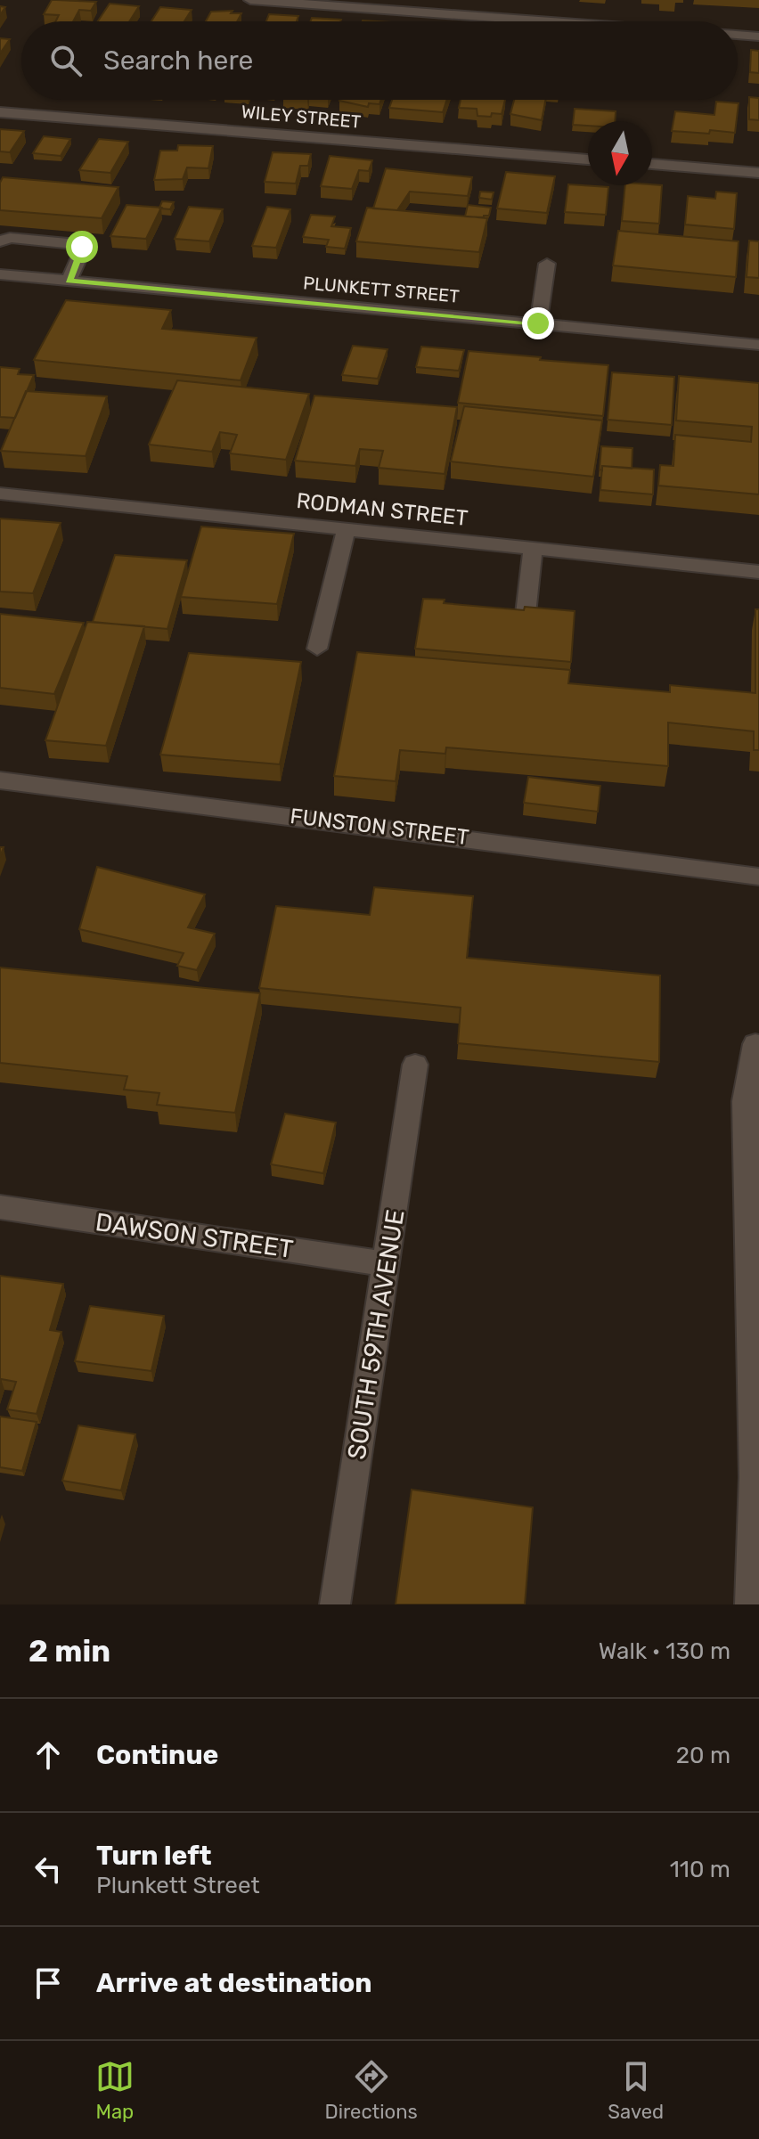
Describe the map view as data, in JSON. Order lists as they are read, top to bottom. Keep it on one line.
{"streets":{"street":["WILEY STREET","PLUNKETT STREET","RODMAN STREET","FUNSTON STREET","DAWSON STREET","SOUTH 59TH AVENUE"]},"crossings":[["DAWSON STREET","SOUTH 59TH AVENUE"]],"north":"bottom","page":{"search":"Search here","heading":["2 min","Walk · 130 m"],"list":[["Continue","20 m"],["Turn left","Plunkett Street","110 m"],"Arrive at destination"],"nav":["Map","Directions","Saved"]}}
